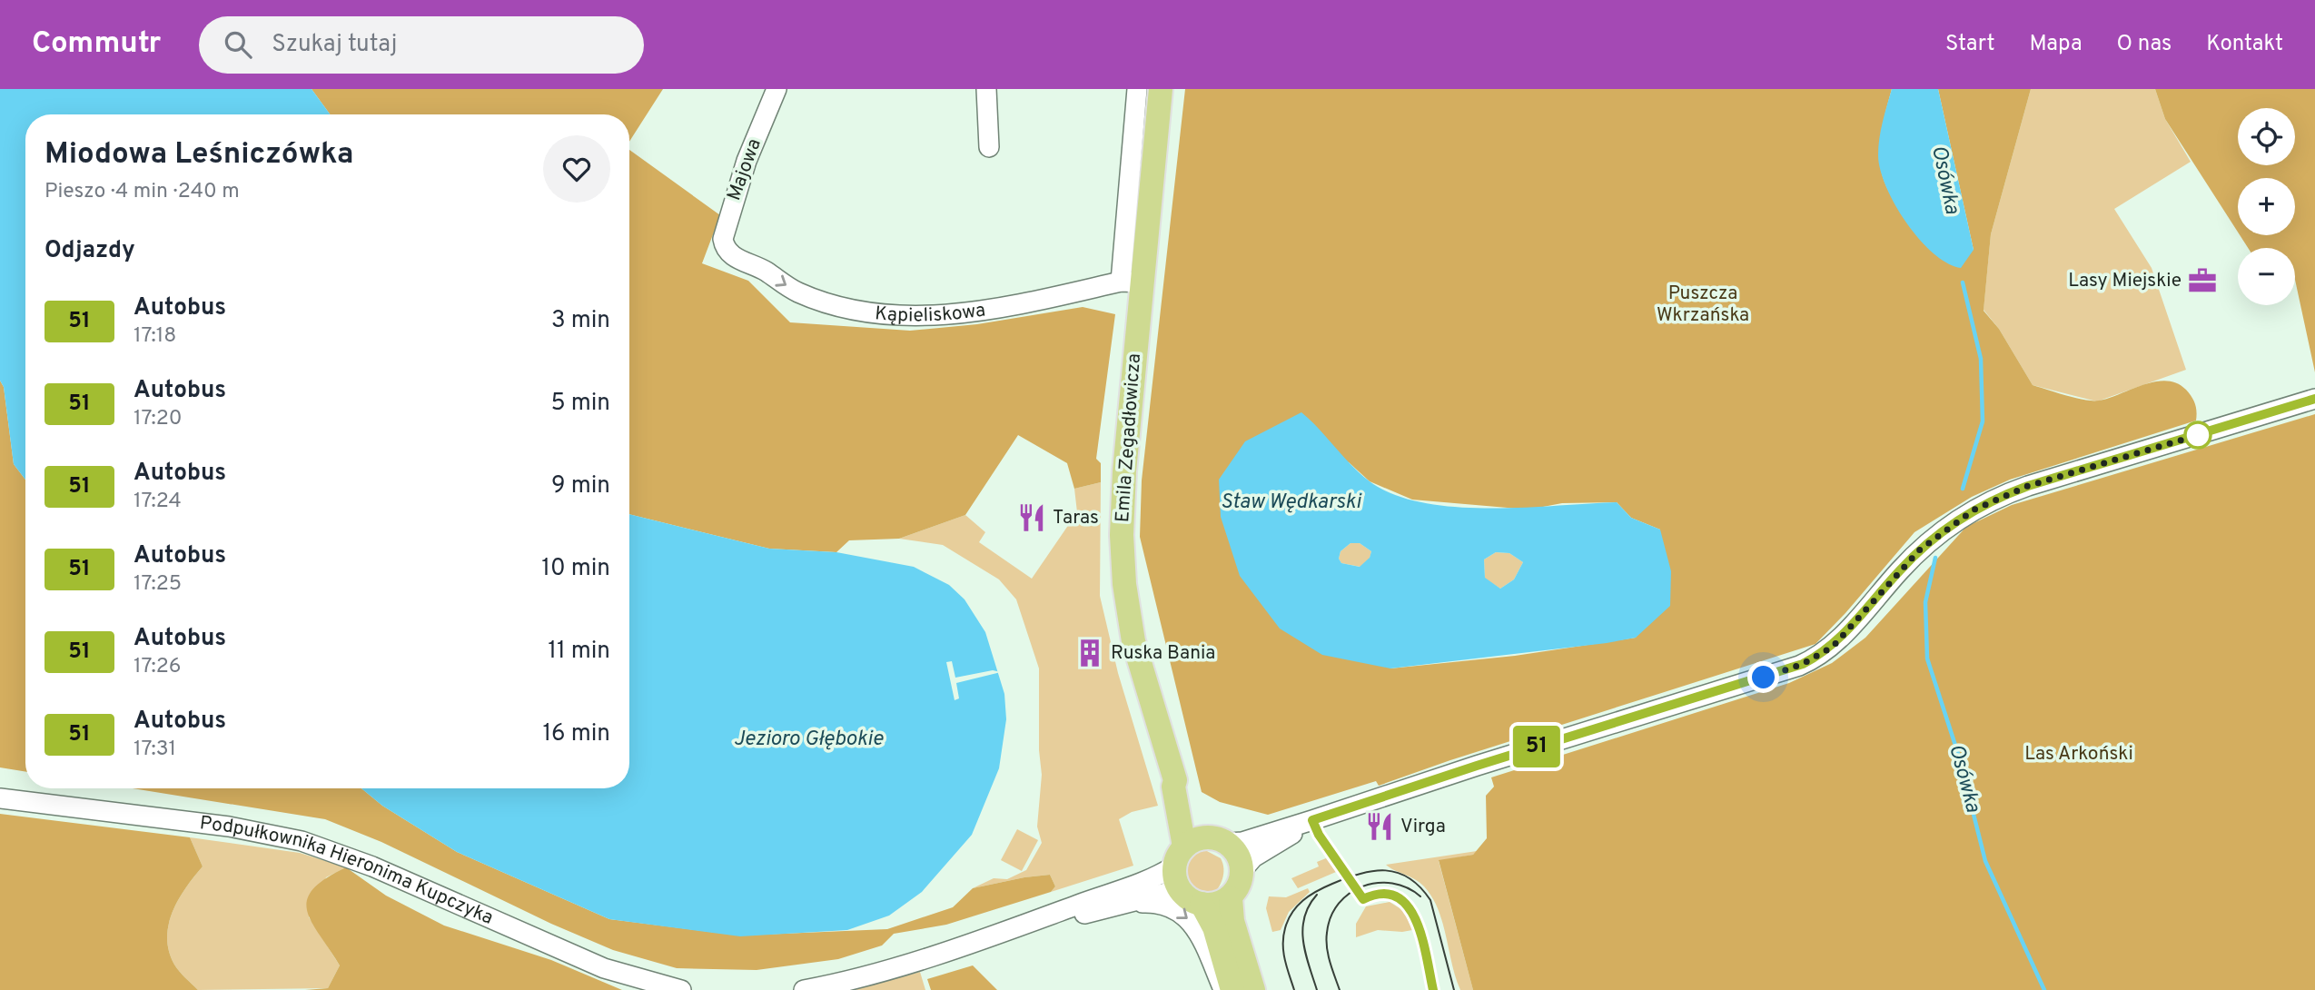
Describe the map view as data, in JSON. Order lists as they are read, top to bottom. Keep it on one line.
{"streets":{"main road":["Emila Zegadłowicza"],"street":["Majowa","Kąpieliskowa","Podpułkownika Hieronima Kupczyka"]},"crossings":[["Majowa","Kąpieliskowa"],["Kąpieliskowa","Emila Zegadłowicza"]],"one_way":["Kąpieliskowa"],"water":["Osówka","Staw Wędkarski","Jezioro Głębokie"],"parks":["Puszcza Wkrzańska","Las Arkoński"],"places":{"office":["Lasy Miejskie"],"restaurant":["Taras","Virga"],"building":["Ruska Bania"]},"lines":["bus line 51"],"page":{"header":"Commutr","search":"Szukaj tutaj","nav":["Start","Mapa","O nas","Kontakt"],"on_map":"51","map_buttons":["+","−"],"heading":[["Miodowa Leśniczówka","Pieszo · 4 min · 240 m"],"Odjazdy"],"list":[{"mark":"51","name":"Autobus","note":"17:18","value":"3 min"},{"mark":"51","name":"Autobus","note":"17:20","value":"5 min"},{"mark":"51","name":"Autobus","note":"17:24","value":"9 min"},{"mark":"51","name":"Autobus","note":"17:25","value":"10 min"},{"mark":"51","name":"Autobus","note":"17:26","value":"11 min"},{"mark":"51","name":"Autobus","note":"17:31","value":"16 min"}]}}
